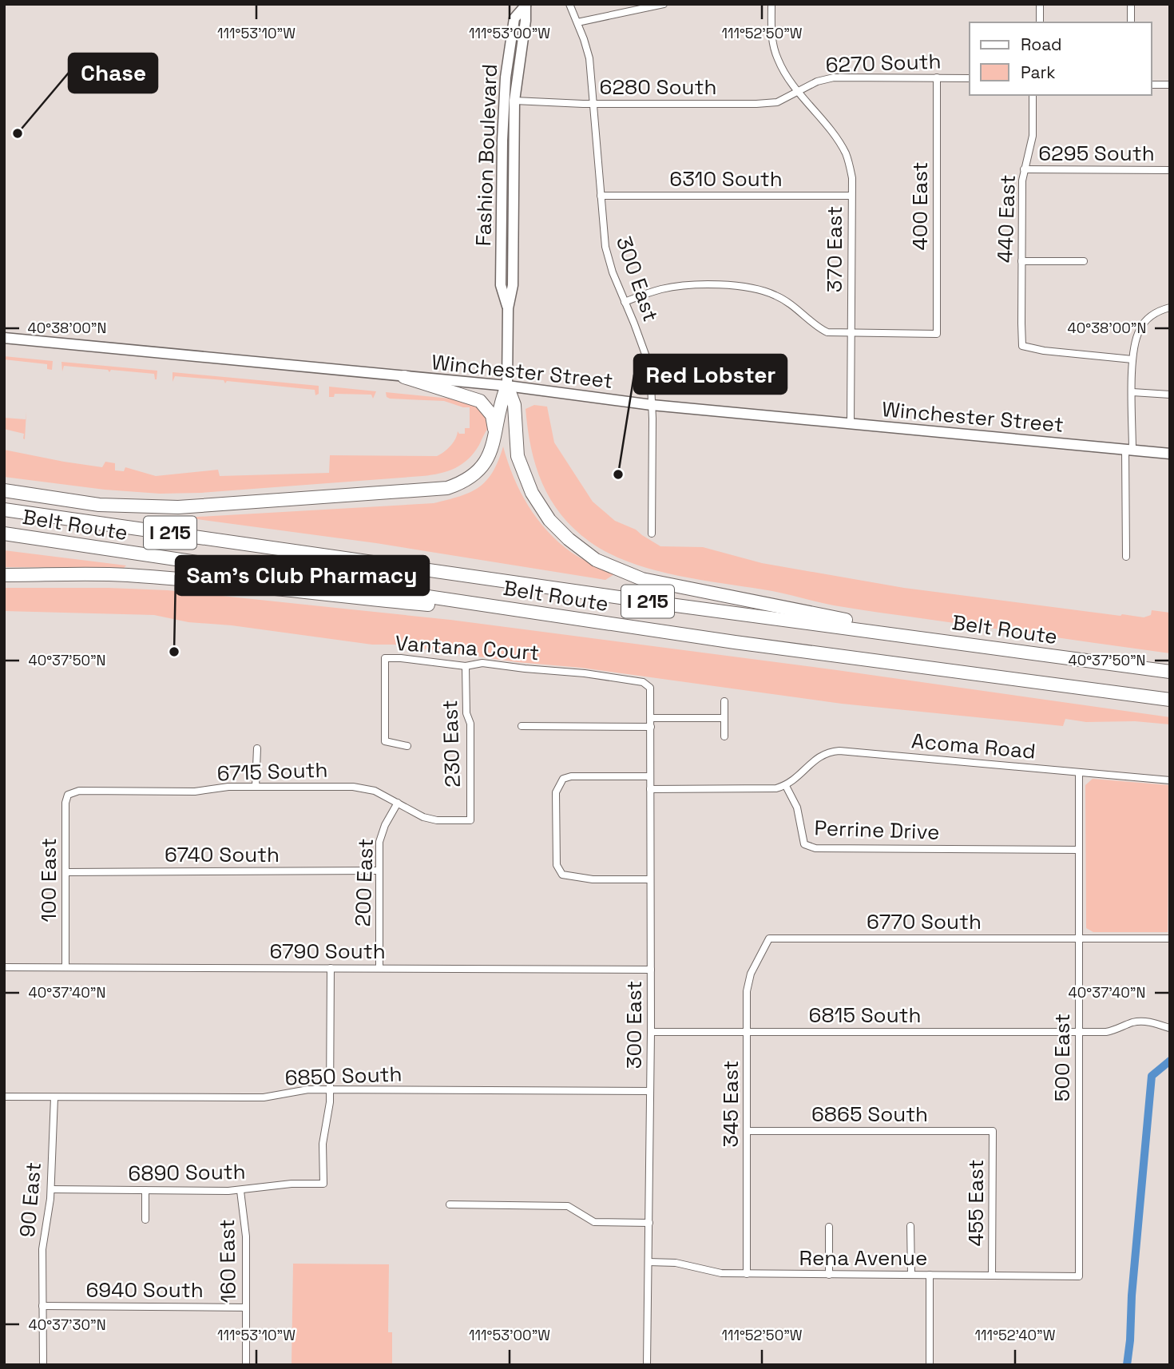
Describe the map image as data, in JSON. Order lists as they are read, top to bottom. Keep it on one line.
{"streets":{"highway":["Belt Route","I 215"],"main road":["Fashion Boulevard","Winchester Street"],"street":["6270 South","6280 South","6295 South","6310 South","400 East","440 East","370 East","300 East","Vantana Court","230 East","Acoma Road","6715 South","Perrine Drive","6740 South","100 East","200 East","6770 South","6790 South","6815 South","500 East","6850 South","345 East","6865 South","6890 South","90 East","455 East","Rena Avenue","160 East","6940 South"]},"crossings":[["6270 South","6280 South"],["6270 South","400 East"],["6270 South","370 East"],["6280 South","Fashion Boulevard"],["6280 South","370 East"],["6280 South","300 East"],["6295 South","440 East"],["Fashion Boulevard","Winchester Street"],["6310 South","370 East"],["6310 South","300 East"],["400 East","370 East"],["370 East","Winchester Street"],["300 East","Winchester Street"],["300 East","Vantana Court"],["300 East","6790 South"],["300 East","6815 South"],["300 East","6850 South"],["300 East","Rena Avenue"],["Vantana Court","230 East"],["230 East","6715 South"],["Acoma Road","Perrine Drive"],["Acoma Road","500 East"],["6715 South","100 East"],["6715 South","200 East"],["Perrine Drive","500 East"],["6740 South","100 East"],["6740 South","200 East"],["100 East","6790 South"],["200 East","6790 South"],["6770 South","500 East"],["6770 South","345 East"],["6815 South","500 East"],["6815 South","345 East"],["500 East","Rena Avenue"],["6850 South","6890 South"],["6850 South","90 East"],["345 East","6865 South"],["345 East","Rena Avenue"],["6865 South","455 East"],["6890 South","90 East"],["6890 South","160 East"],["90 East","6940 South"],["455 East","Rena Avenue"],["160 East","6940 South"]],"places":["Chase","Red Lobster","Sam's Club Pharmacy"],"legend":["Road","Park"],"coordinates":["111°53'10\"W","111°53'00\"W","111°52'50\"W","40°38'00\"N","40°37'50\"N","40°37'40\"N","40°37'30\"N","111°52'40\"W"]}
